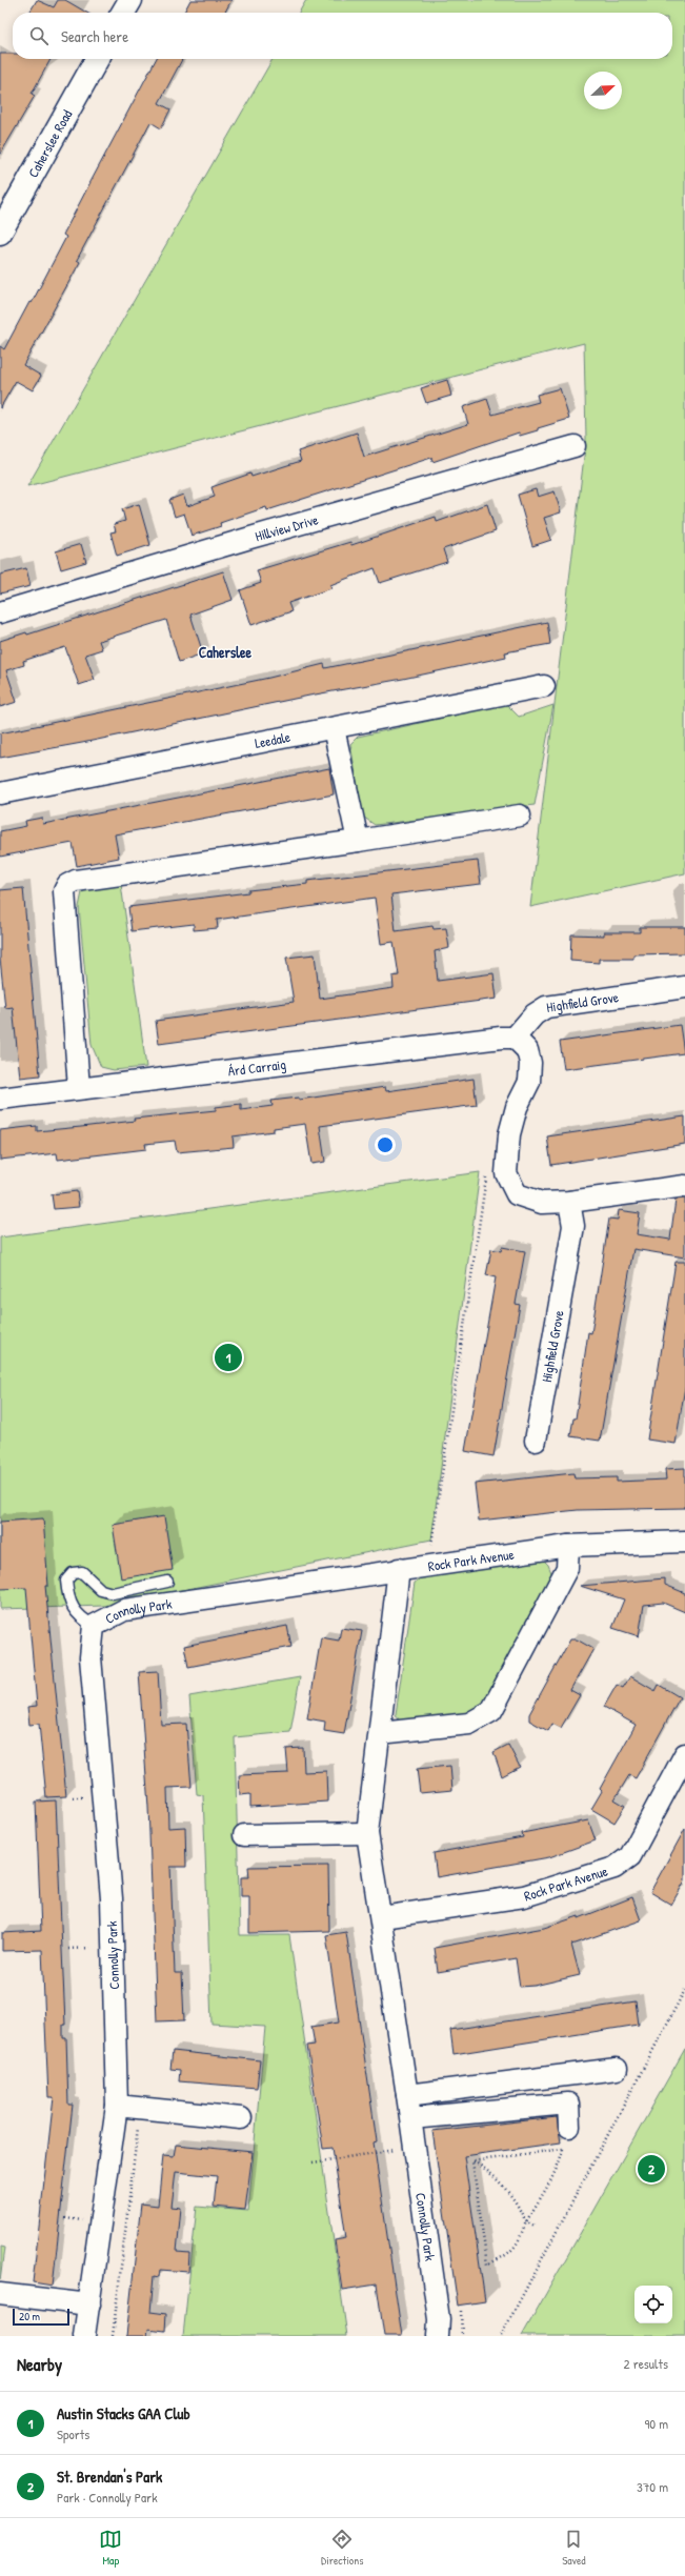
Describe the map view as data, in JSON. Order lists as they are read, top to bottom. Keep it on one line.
{"streets":{"main road":["Caherslee Road"],"street":["Hillview Drive","Leedale","Highfield Grove","Árd Carraig","Rock Park Avenue","Connolly Park"]},"crossings":[["Highfield Grove","Árd Carraig"],["Rock Park Avenue","Connolly Park"]],"districts":["Caherslee"],"scale_bar":"20 m","north":"top right","page":{"search":"Search here","pins":["1","2"],"scale":"20 m","heading":["Nearby","2 results"],"list":[{"mark":"1","name":"Austin Stacks GAA Club","note":"Sports","value":"90 m"},{"mark":"2","name":"St. Brendan's Park","note":"Park · Connolly Park","value":"370 m"}],"nav":["Map","Directions","Saved"]}}
